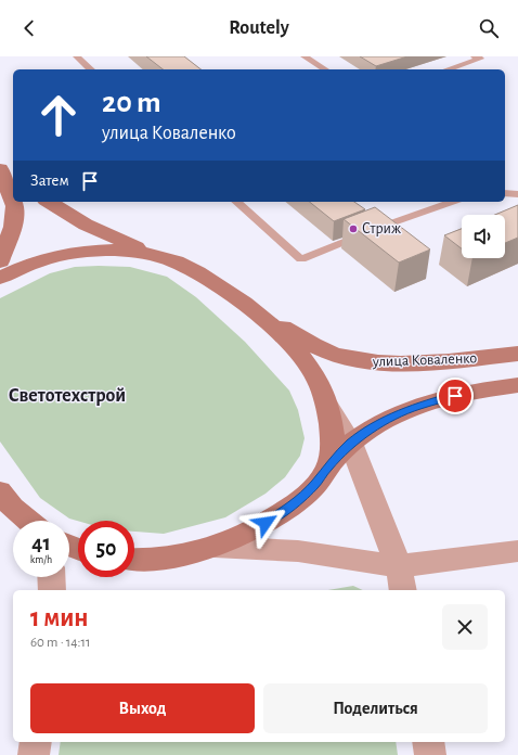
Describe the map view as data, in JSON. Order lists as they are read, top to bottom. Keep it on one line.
{"streets":{"main road":["улица Коваленко"]},"districts":["Светотехстрой"],"places":["Стриж"],"page":{"header":"Routely","turn":["20 m","улица Коваленко"],"then":"Затем","speed":"41 km/h","limit":"50","heading":["1 мин","60 m · 14:11"],"buttons":["Выход","Поделиться"]}}
